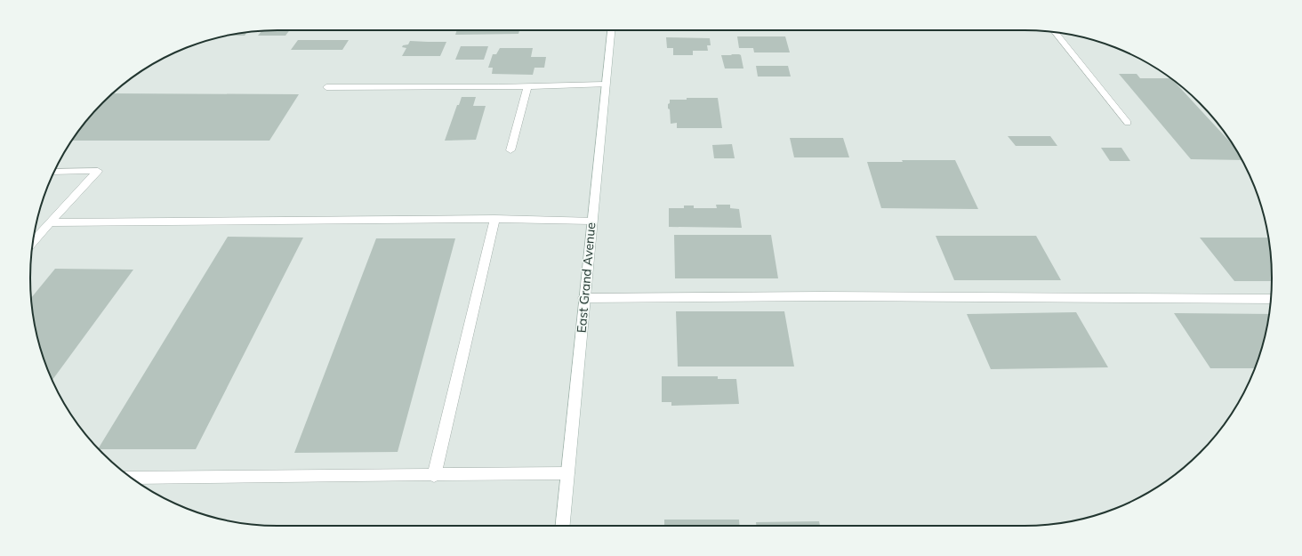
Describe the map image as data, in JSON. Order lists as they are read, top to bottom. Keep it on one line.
{"streets":{"street":["East Grand Avenue"]}}
